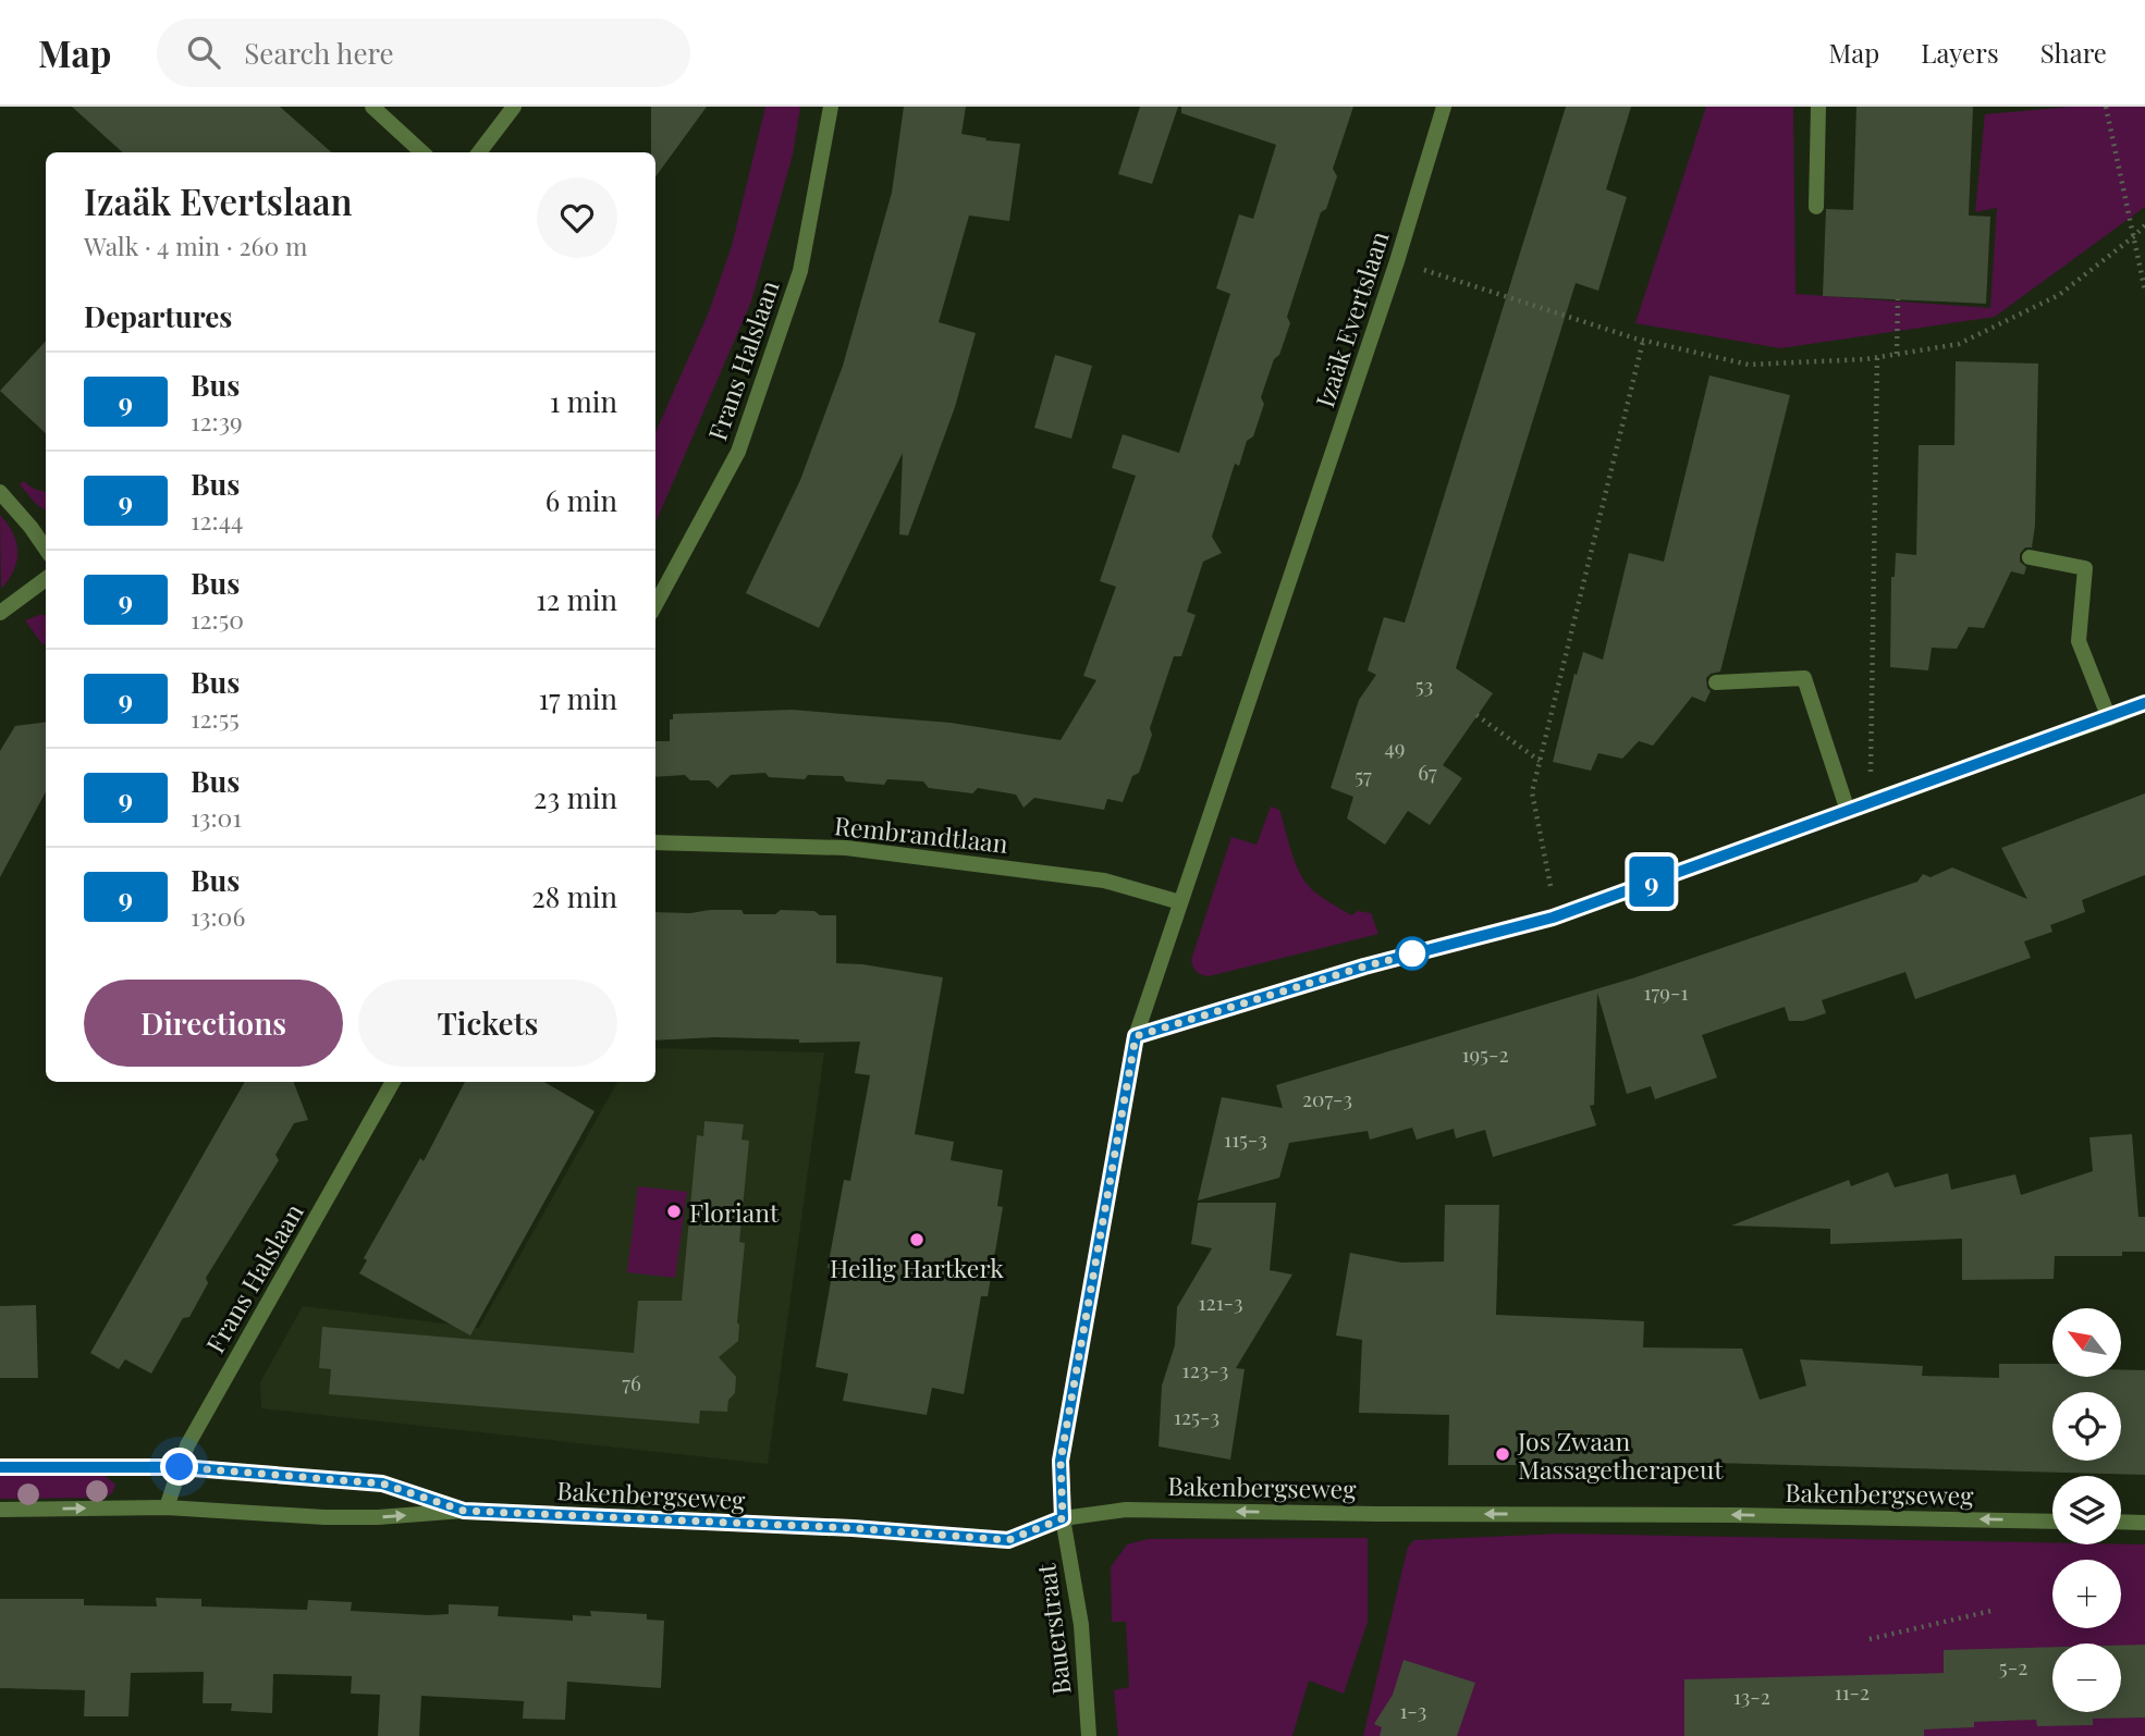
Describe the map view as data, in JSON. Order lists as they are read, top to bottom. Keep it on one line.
{"streets":{"street":["Izaäk Evertslaan","Frans Halslaan","Rembrandtlaan","Bakenbergseweg","Bauerstraat"]},"crossings":[["Izaäk Evertslaan","Rembrandtlaan"],["Izaäk Evertslaan","Bakenbergseweg"],["Izaäk Evertslaan","Bauerstraat"],["Frans Halslaan","Bakenbergseweg"],["Bakenbergseweg","Bauerstraat"]],"places":["Floriant","Heilig Hartkerk","Jos Zwaan Massagetherapeut"],"lines":["bus line 9"],"house_numbers":["53","49","67","57","179-1","195-2","207-3","115-3","121-3","123-3","76","125-3","5-2","11-2","13-2","1-3"],"north":"top left","page":{"header":"Map","search":"Search here","nav":["Map","Layers","Share"],"on_map":"9","heading":[["Izaäk Evertslaan","Walk · 4 min · 260 m"],"Departures"],"list":[{"mark":"9","name":"Bus","note":"12:39","value":"1 min"},{"mark":"9","name":"Bus","note":"12:44","value":"6 min"},{"mark":"9","name":"Bus","note":"12:50","value":"12 min"},{"mark":"9","name":"Bus","note":"12:55","value":"17 min"},{"mark":"9","name":"Bus","note":"13:01","value":"23 min"},{"mark":"9","name":"Bus","note":"13:06","value":"28 min"}],"buttons":["Directions","Tickets"],"map_buttons":["+","−"]}}
